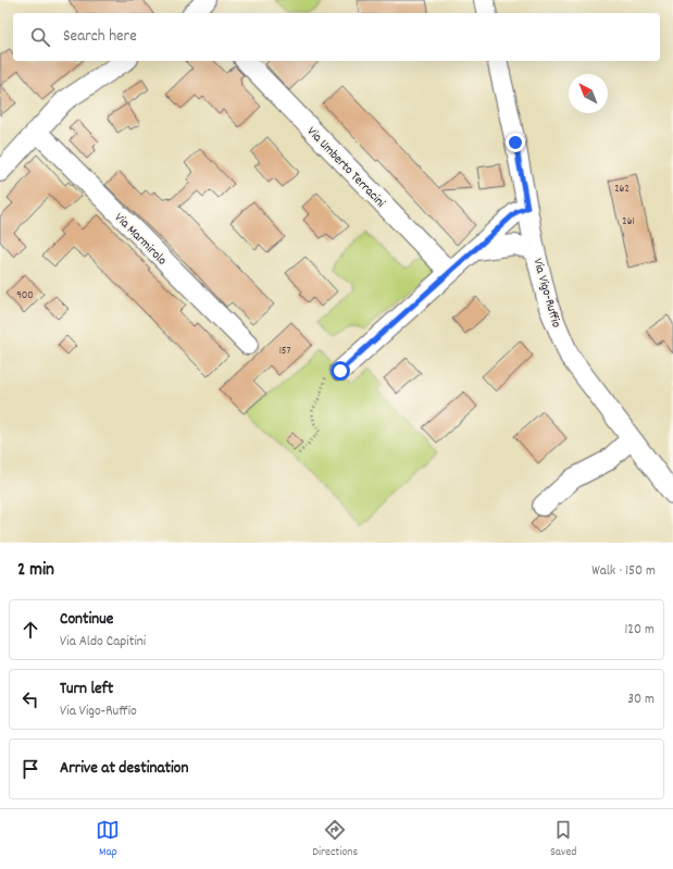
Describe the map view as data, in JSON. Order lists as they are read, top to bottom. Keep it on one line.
{"streets":{"street":["Via Umberto Terracini","Via Marmirolo","Via Vigo-Ruffio"]},"house_numbers":["262","261","900","157"],"north":"top left","page":{"search":"Search here","heading":["2 min","Walk · 150 m"],"list":[["Continue","Via Aldo Capitini","120 m"],["Turn left","Via Vigo-Ruffio","30 m"],"Arrive at destination"],"nav":["Map","Directions","Saved"]}}
